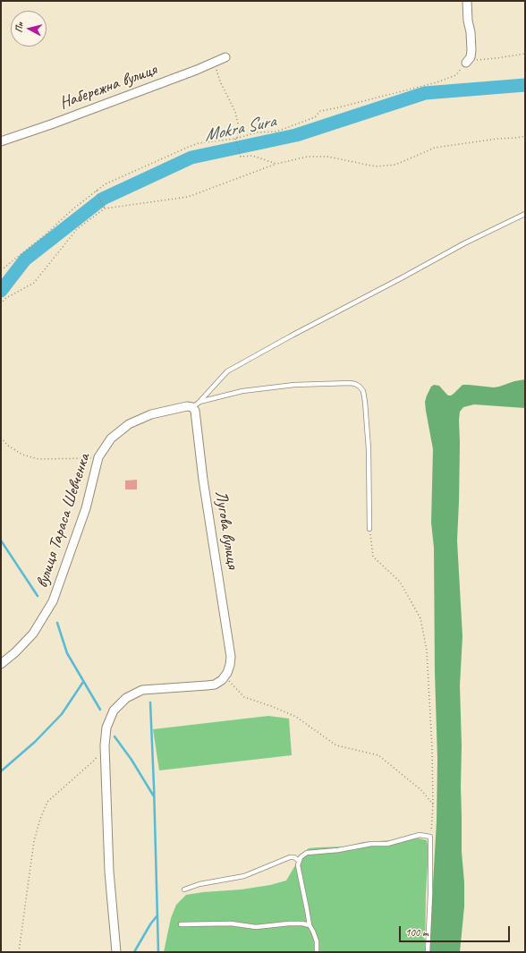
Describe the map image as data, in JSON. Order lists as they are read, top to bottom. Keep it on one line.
{"streets":{"street":["Набережна вулиця","вулиця Тараса Шевченка","Лугова вулиця"]},"crossings":[["вулиця Тараса Шевченка","Лугова вулиця"]],"water":["Mokra Sura"],"scale_bar":"100 m","north":"left"}
